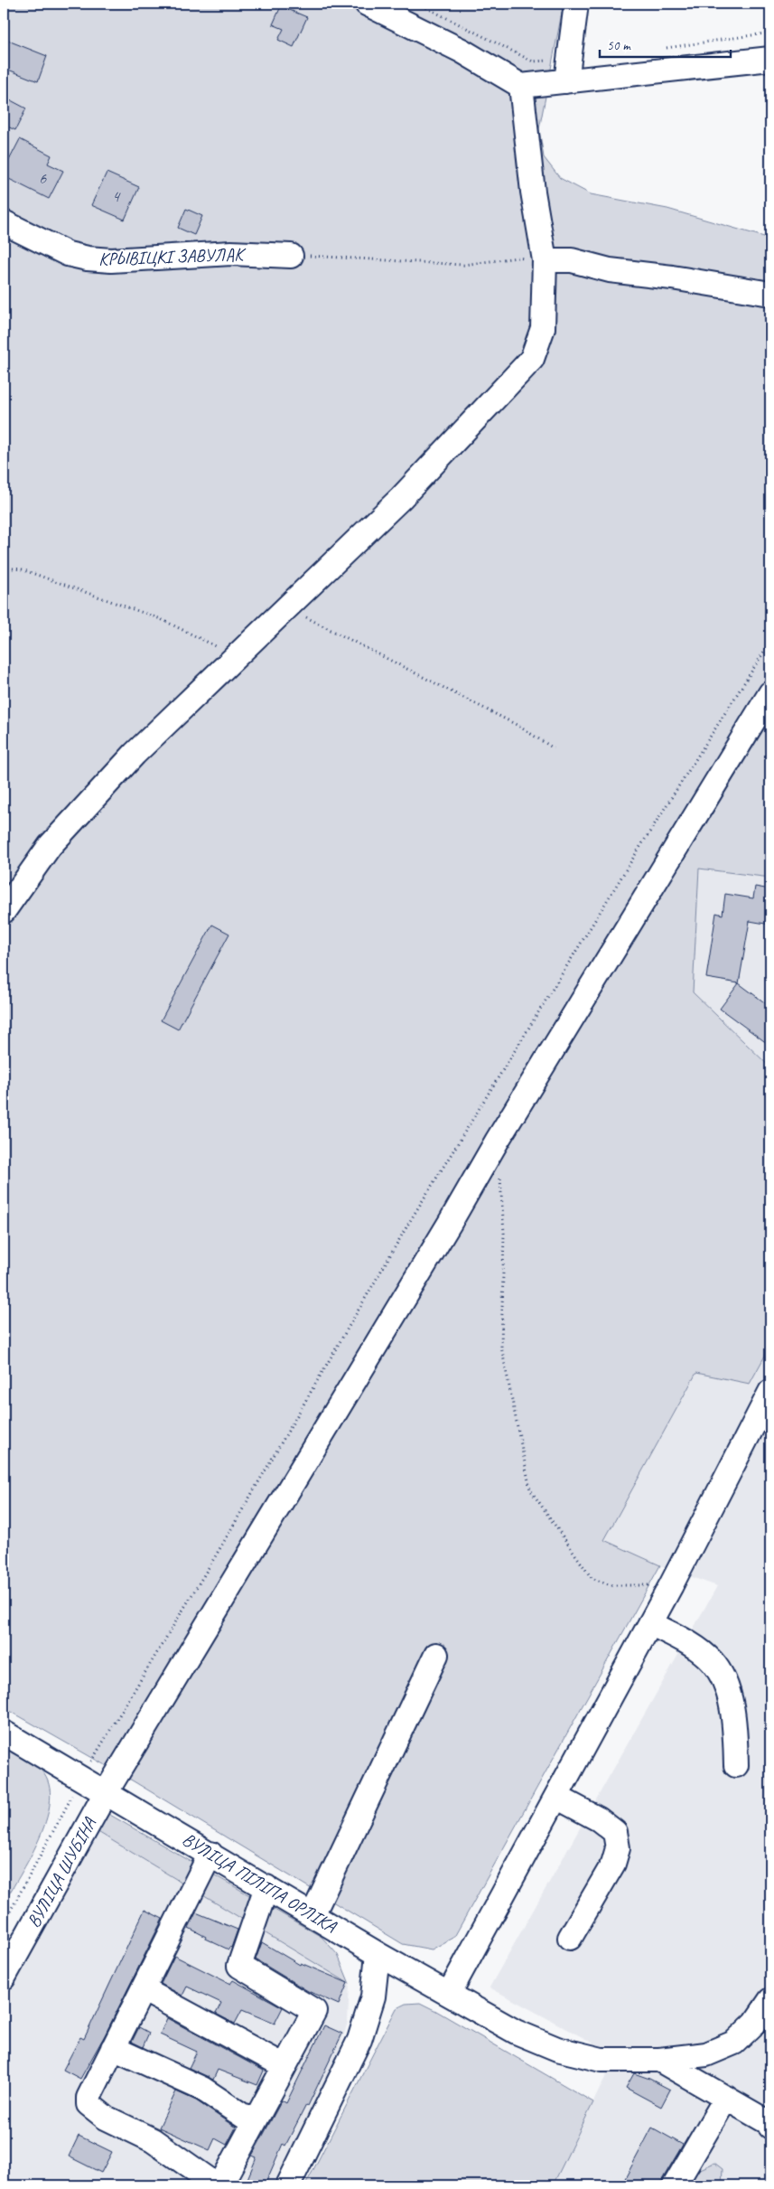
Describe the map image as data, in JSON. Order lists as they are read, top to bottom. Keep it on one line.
{"streets":{"street":["КРЫВІЦКІ ЗАВУЛАК","ВУЛІЦА ШУБІНА","ВУЛІЦА ПІЛІПА ОРЛІКА"]},"crossings":[["ВУЛІЦА ШУБІНА","ВУЛІЦА ПІЛІПА ОРЛІКА"]],"house_numbers":["6","4"],"scale_bar":"50 m"}
